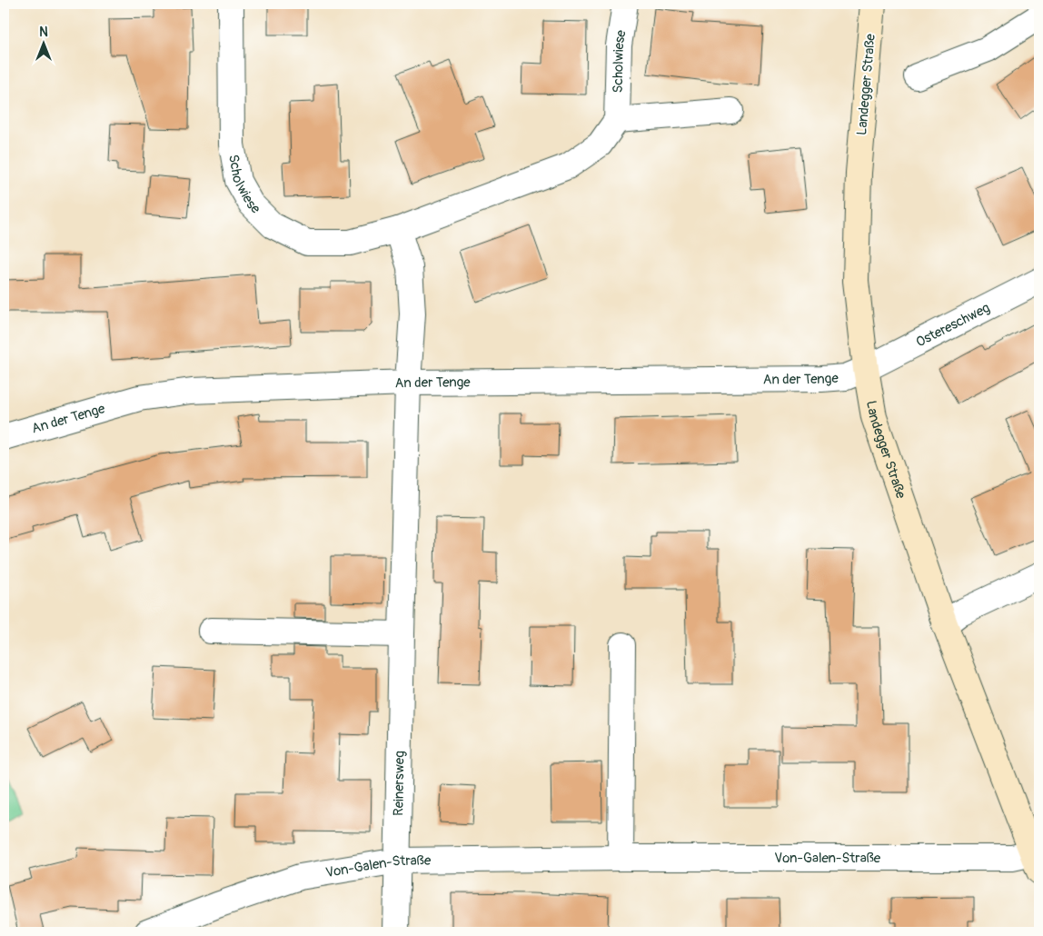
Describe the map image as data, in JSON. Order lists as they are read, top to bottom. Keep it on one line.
{"streets":{"main road":["Landegger Straße"],"street":["Scholwiese","Ostereschweg","An der Tenge","Reinersweg","Von-Galen-Straße"]},"crossings":[["Landegger Straße","Ostereschweg"],["Landegger Straße","An der Tenge"],["Landegger Straße","Von-Galen-Straße"],["Ostereschweg","An der Tenge"],["An der Tenge","Reinersweg"],["Reinersweg","Von-Galen-Straße"]],"north":"top"}
